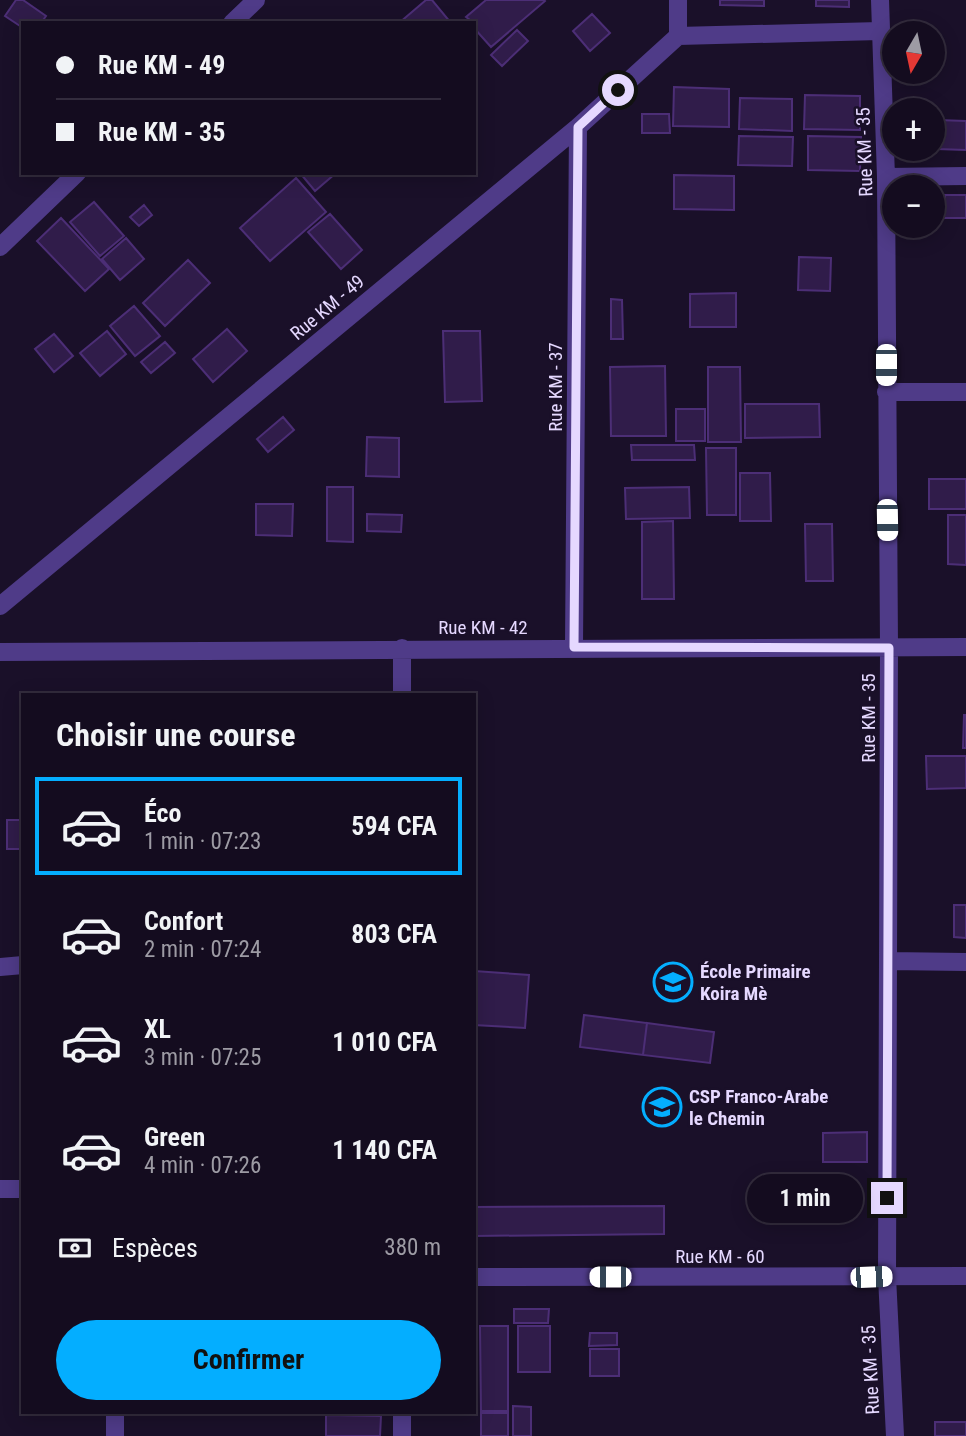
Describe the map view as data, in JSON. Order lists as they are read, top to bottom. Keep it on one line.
{"streets":{"street":["Rue KM - 35","Rue KM - 49","Rue KM - 37","Rue KM - 42","Rue KM - 60"]},"crossings":[["Rue KM - 35","Rue KM - 42"],["Rue KM - 35","Rue KM - 60"],["Rue KM - 49","Rue KM - 37"],["Rue KM - 37","Rue KM - 42"]],"places":{"school or university":["École Primaire Koira Mè","CSP Franco-Arabe le Chemin"]},"north":"bottom","page":{"map_buttons":["+","−"],"banner":["Rue KM - 49","Rue KM - 35"],"heading":"Choisir une course","list":[{"name":"Éco","note":"1 min · 07:23","value":"594 CFA"},{"name":"Confort","note":"2 min · 07:24","value":"803 CFA"},{"name":"XL","note":"3 min · 07:25","value":"1 010 CFA"},{"name":"Green","note":"4 min · 07:26","value":"1 140 CFA"}],"bubble":"1 min","pay":["Espèces","380 m"],"buttons":"Confirmer"}}
